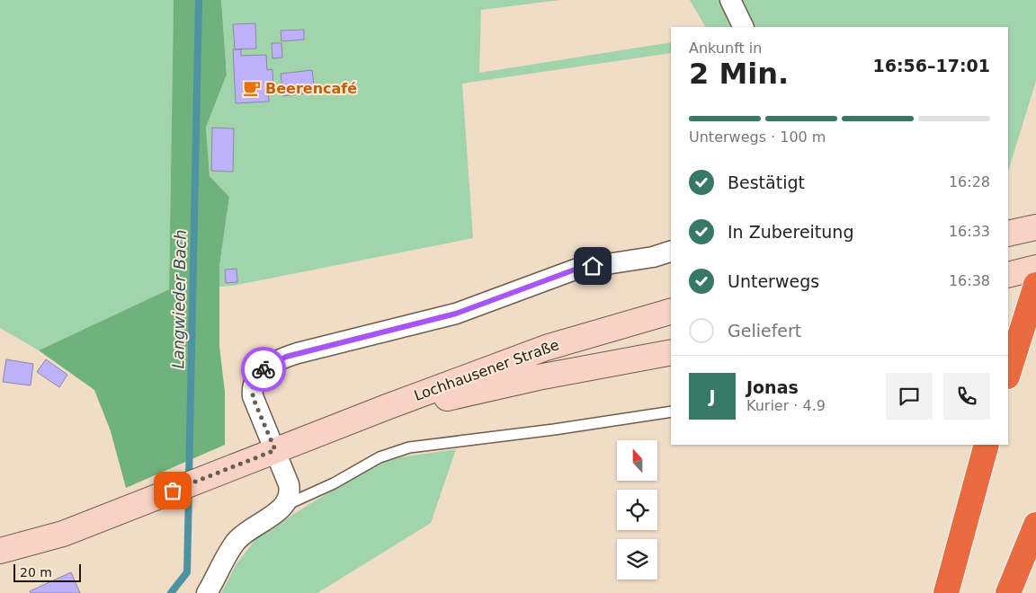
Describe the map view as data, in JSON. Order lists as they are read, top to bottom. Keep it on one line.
{"streets":{"main road":["Lochhausener Straße"]},"water":["Langwieder Bach"],"places":{"cafe":["Beerencafé"]},"scale_bar":"20 m","north":"top","page":{"heading":["2 Min.","Ankunft in","16:56–17:01"],"panel":["Jonas","Kurier · 4.9"],"bar":"Unterwegs · 100 m","list":[["Bestätigt","16:28"],["In Zubereitung","16:33"],["Unterwegs","16:38"],"Geliefert"],"round":"J","scale":"20 m"}}
